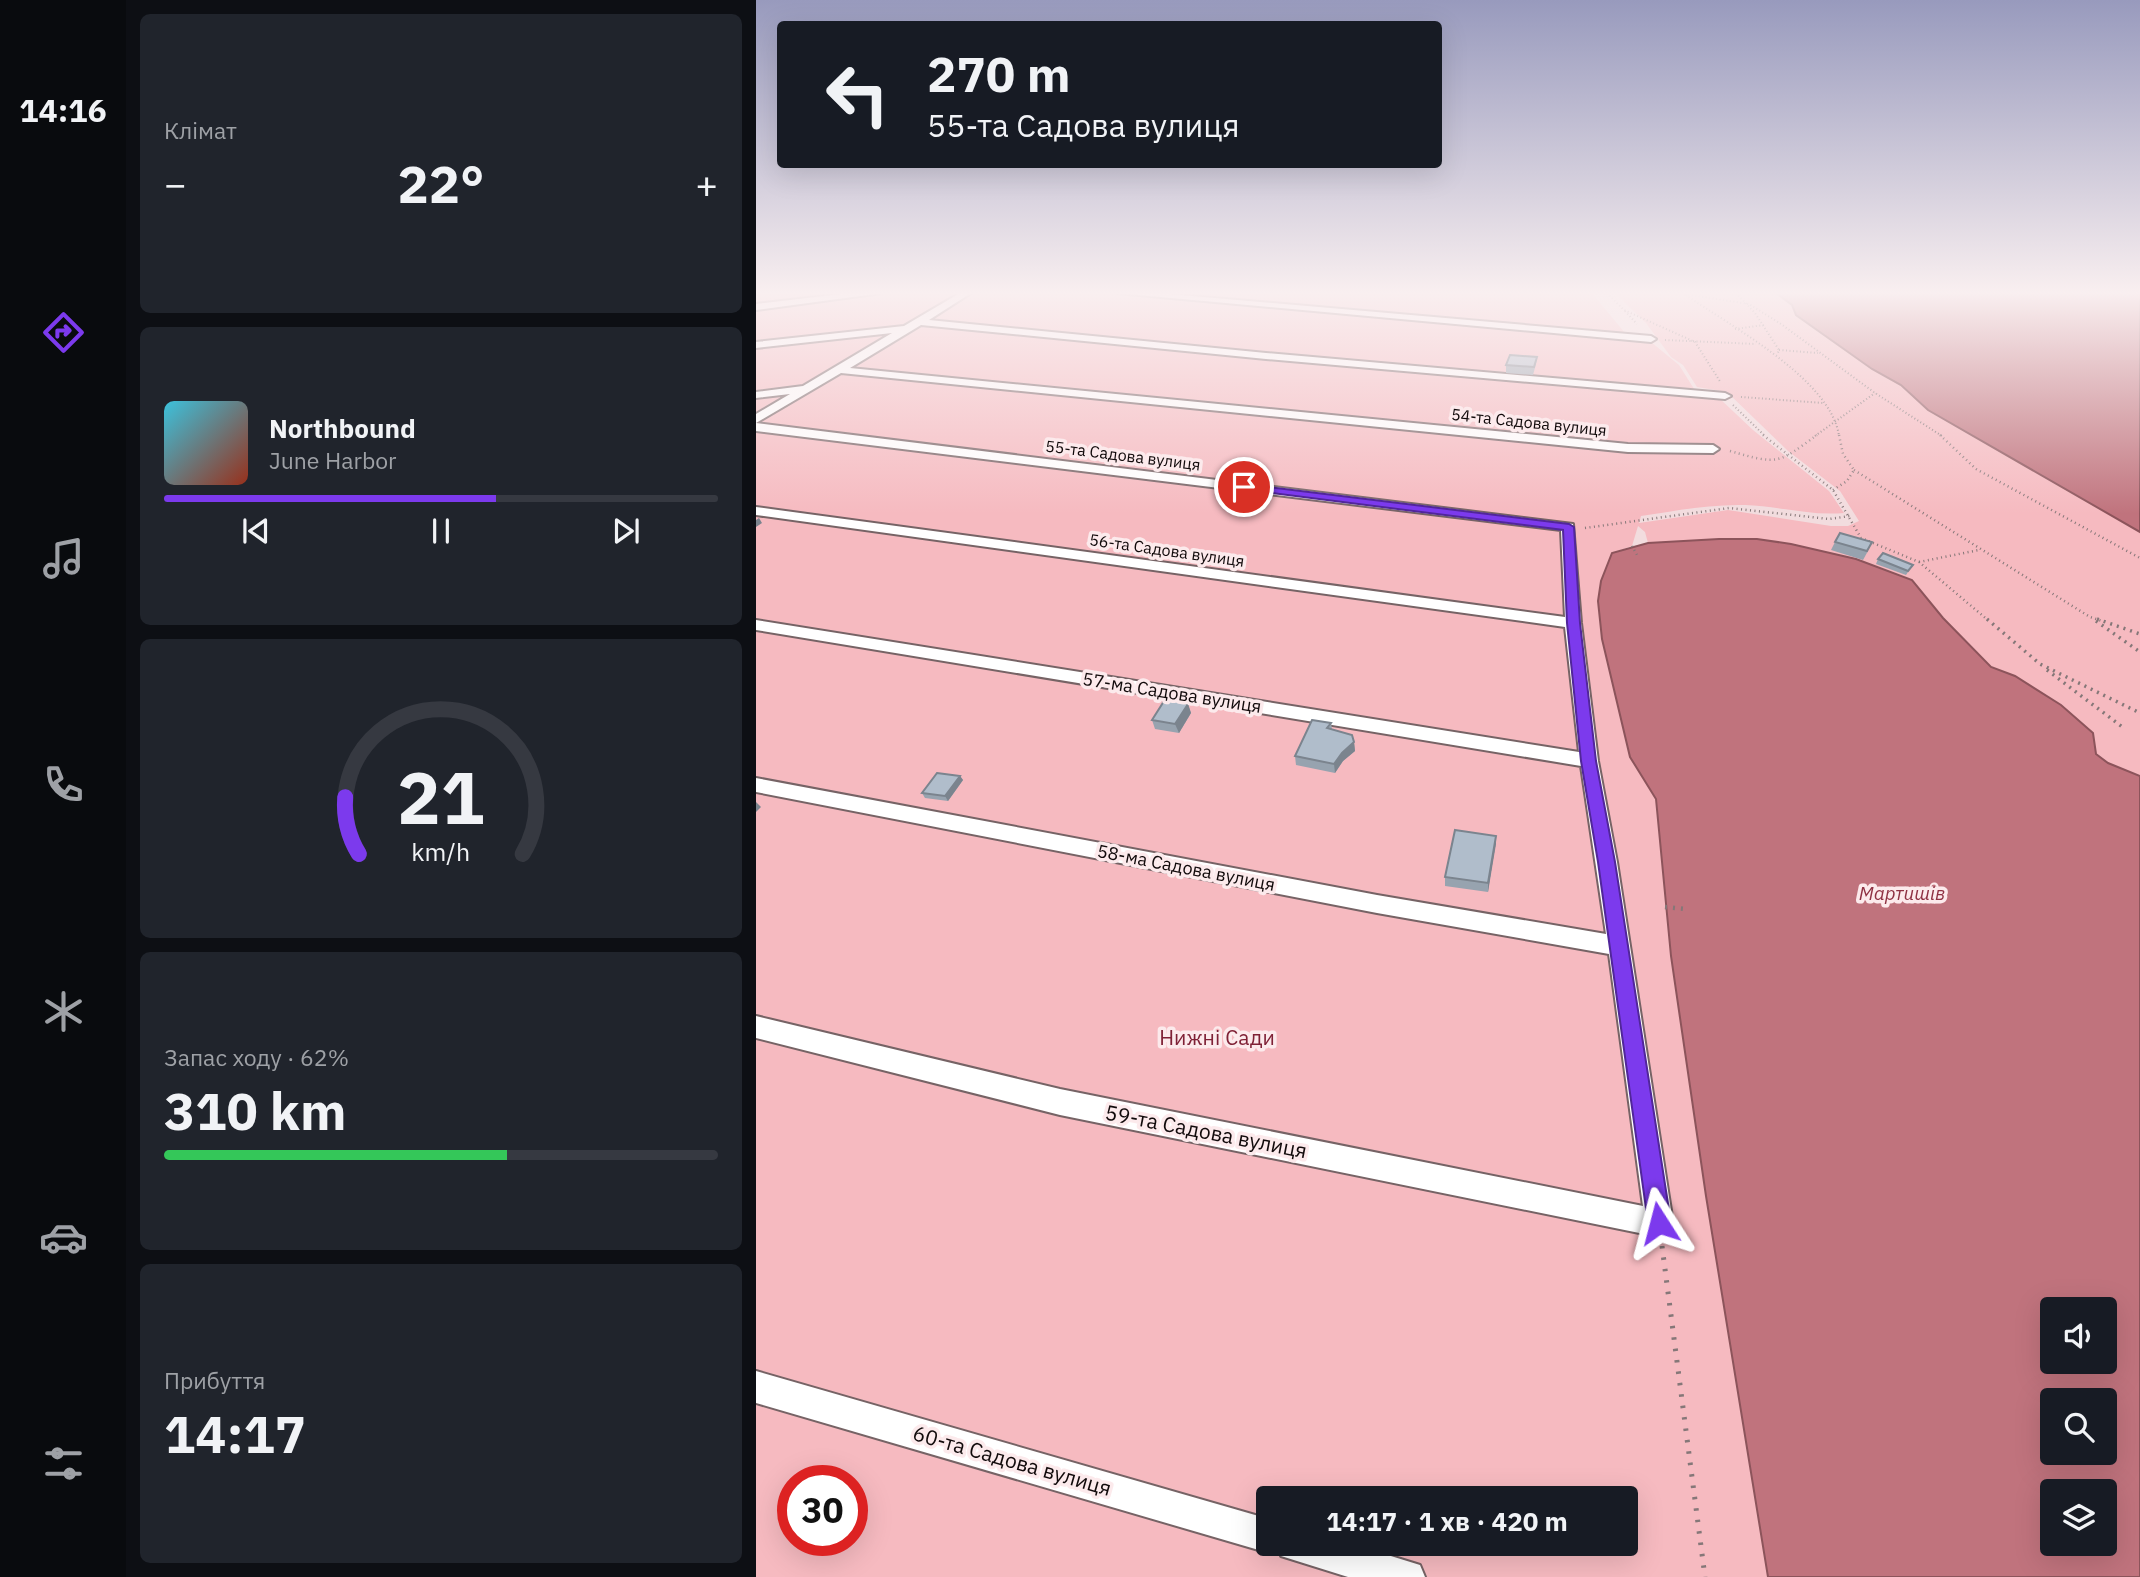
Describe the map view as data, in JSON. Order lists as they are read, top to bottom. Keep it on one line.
{"streets":{"street":["54-та Садова вулиця","55-та Садова вулиця","56-та Садова вулиця","57-ма Садова вулиця","58-ма Садова вулиця","59-та Садова вулиця","60-та Садова вулиця"]},"water":["Мартишів"],"parks":["Нижні Сади"],"page":{"tabs":"14:16","tile":["Клімат",["Запас ходу · 62%","310 km"],["Прибуття","14:17"]],"turn":["270 m","55-та Садова вулиця"],"heat":["−","22°","+"],"song":["Northbound","June Harbor"],"limit":"30","trip":"14:17 · 1 хв · 420 m","gauge":["21","km/h"]}}
